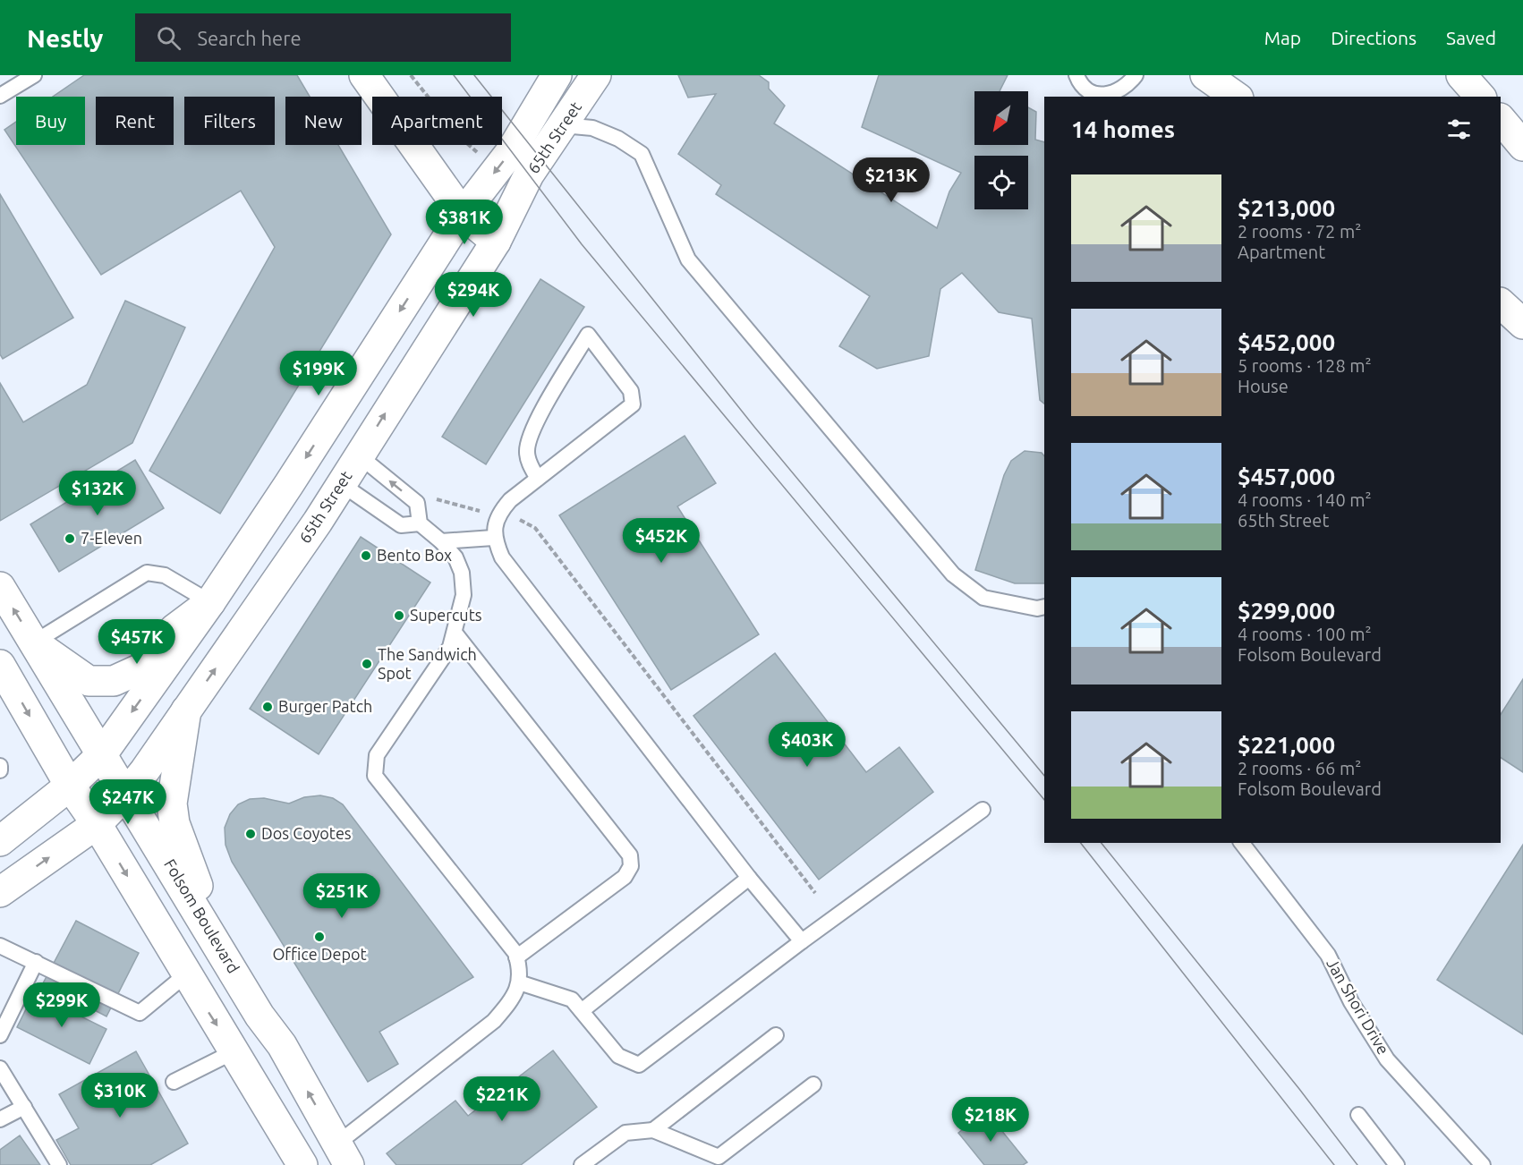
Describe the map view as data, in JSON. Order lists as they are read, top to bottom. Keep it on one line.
{"streets":{"main road":["65th Street","Folsom Boulevard"],"lane":["Jan Shori Drive"]},"crossings":[["65th Street","Folsom Boulevard"]],"places":["7-Eleven","Bento Box","Supercuts","The Sandwich Spot","Burger Patch","Dos Coyotes","Office Depot"],"north":"bottom left","page":{"header":"Nestly","search":"Search here","nav":["Map","Directions","Saved"],"chip":["Buy","Rent","Filters","New","Apartment"],"heading":"14 homes","price":["$213K","$381K","$294K","$199K","$132K","$452K","$457K","$403K","$247K","$251K","$299K","$310K","$221K","$218K"],"list":[{"name":"$213,000","note":"2 rooms · 72 m² · Apartment"},{"name":"$452,000","note":"5 rooms · 128 m² · House"},{"name":"$457,000","note":"4 rooms · 140 m² · 65th Street"},{"name":"$299,000","note":"4 rooms · 100 m² · Folsom Boulevard"},{"name":"$221,000","note":"2 rooms · 66 m² · Folsom Boulevard"}]}}
